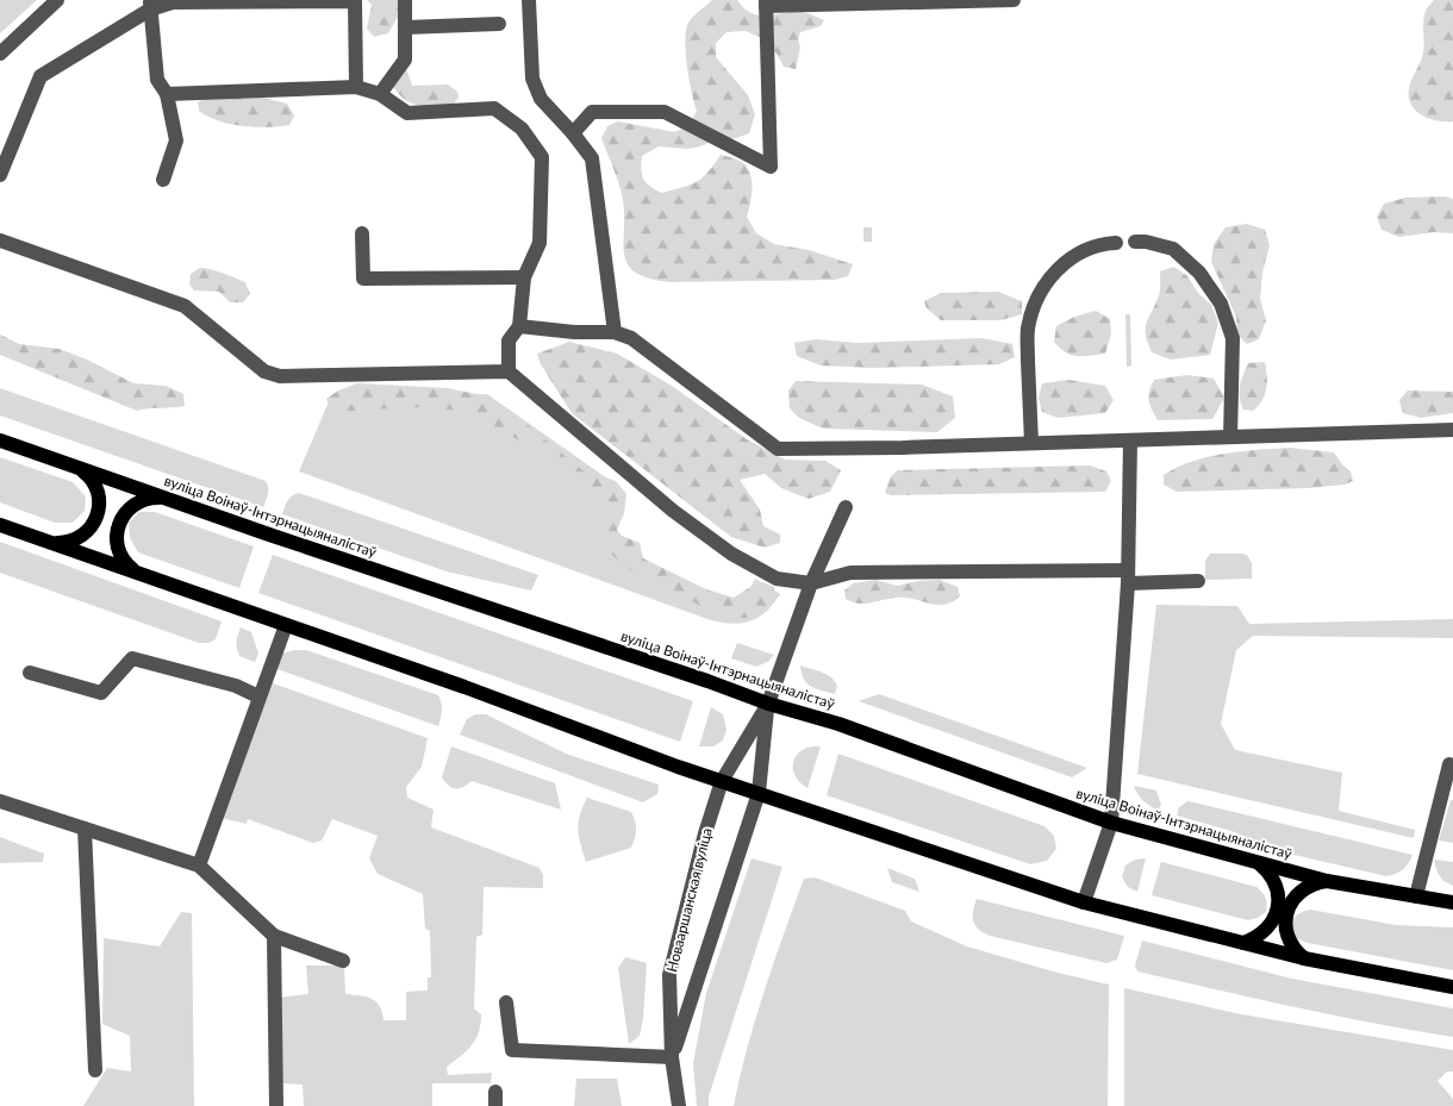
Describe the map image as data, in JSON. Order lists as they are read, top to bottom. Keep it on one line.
{"streets":{"main road":["вуліца Воінаў-Інтэрнацыяналістаў"],"street":["Новааршанская вуліца"]},"crossings":[["вуліца Воінаў-Інтэрнацыяналістаў","Новааршанская вуліца"]]}
